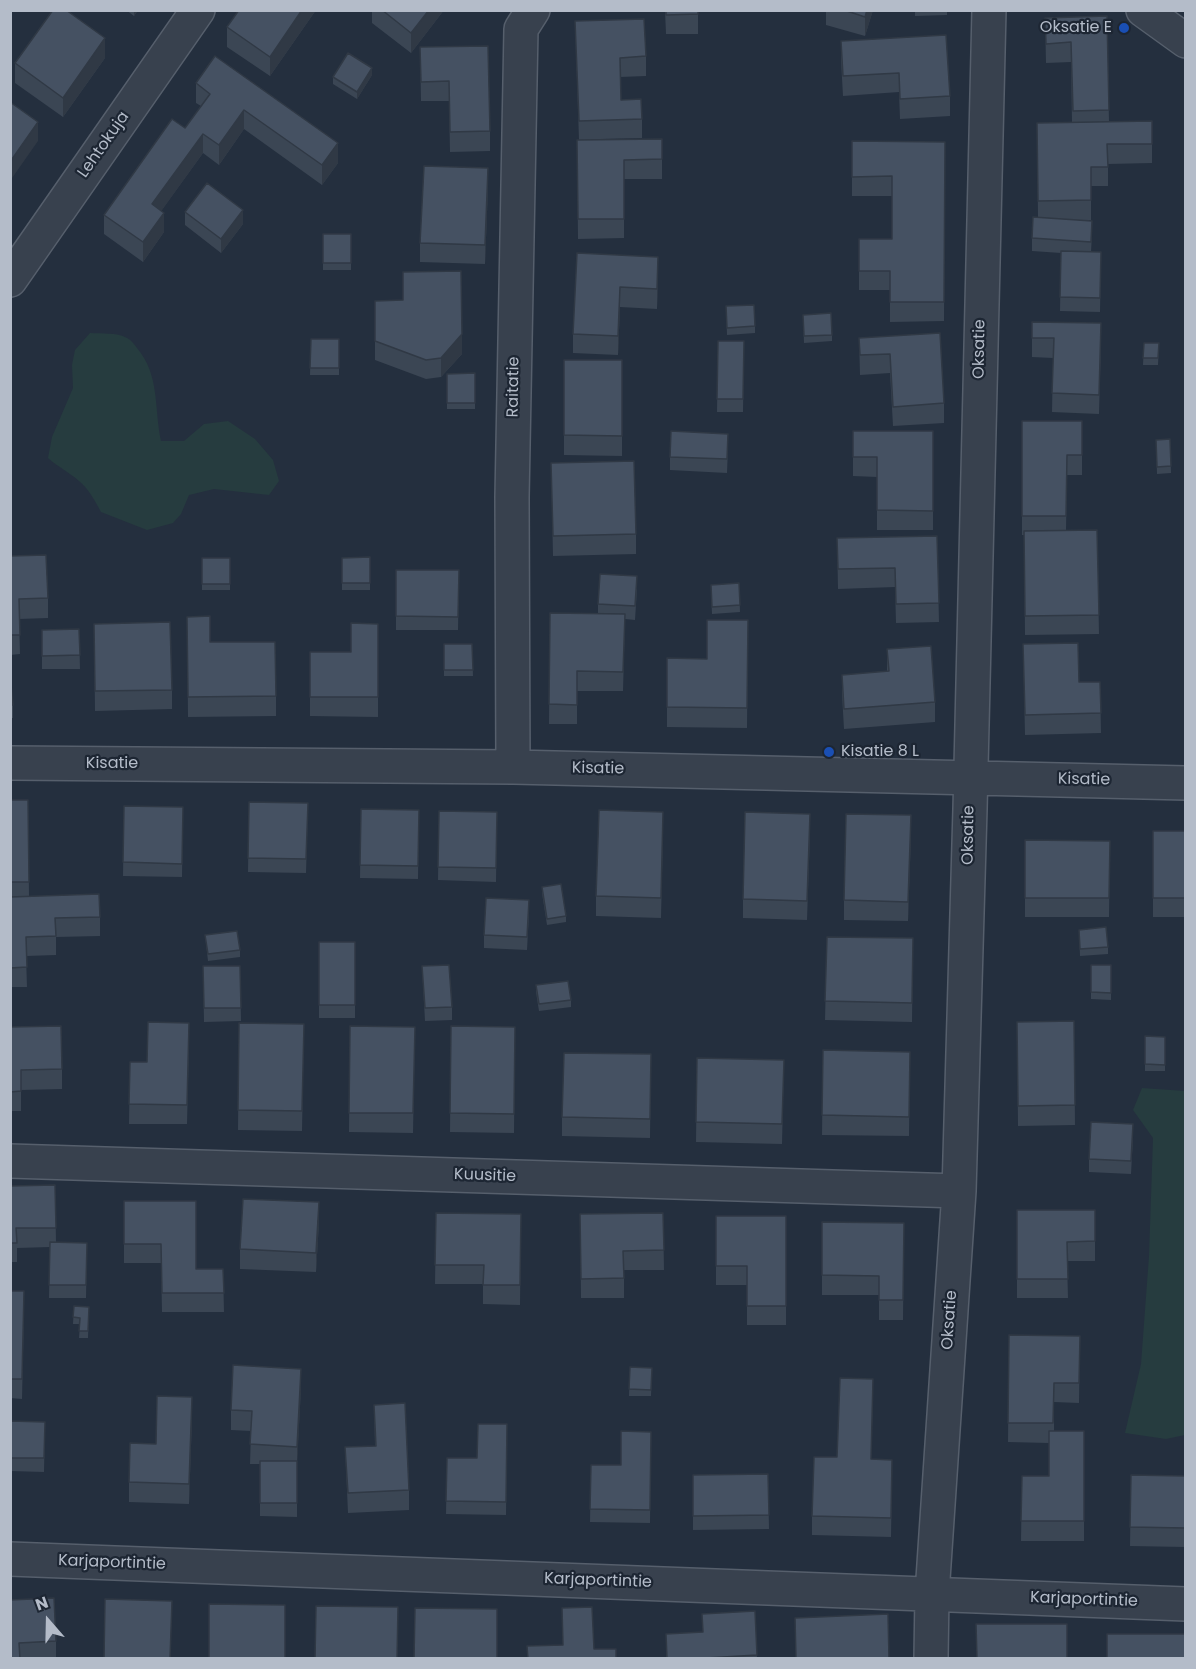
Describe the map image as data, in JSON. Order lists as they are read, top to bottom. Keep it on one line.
{"streets":{"street":["Lehtokuja","Oksatie","Raitatie","Kisatie","Kuusitie","Karjaportintie"]},"crossings":[["Oksatie","Kisatie"],["Oksatie","Kuusitie"],["Oksatie","Karjaportintie"],["Raitatie","Kisatie"]],"places":["Oksatie E","Kisatie 8 L"],"north":"top"}
